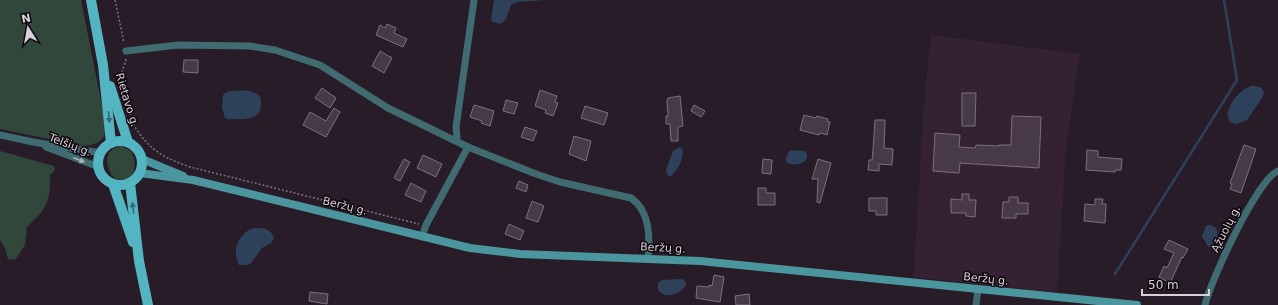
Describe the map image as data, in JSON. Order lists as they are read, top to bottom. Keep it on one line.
{"streets":{"main road":["Rietavo g.","Beržų g."],"street":["Telšių g.","Ąžuolų g."]},"crossings":[["Rietavo g.","Telšių g."]],"scale_bar":"50 m","north":"top"}
